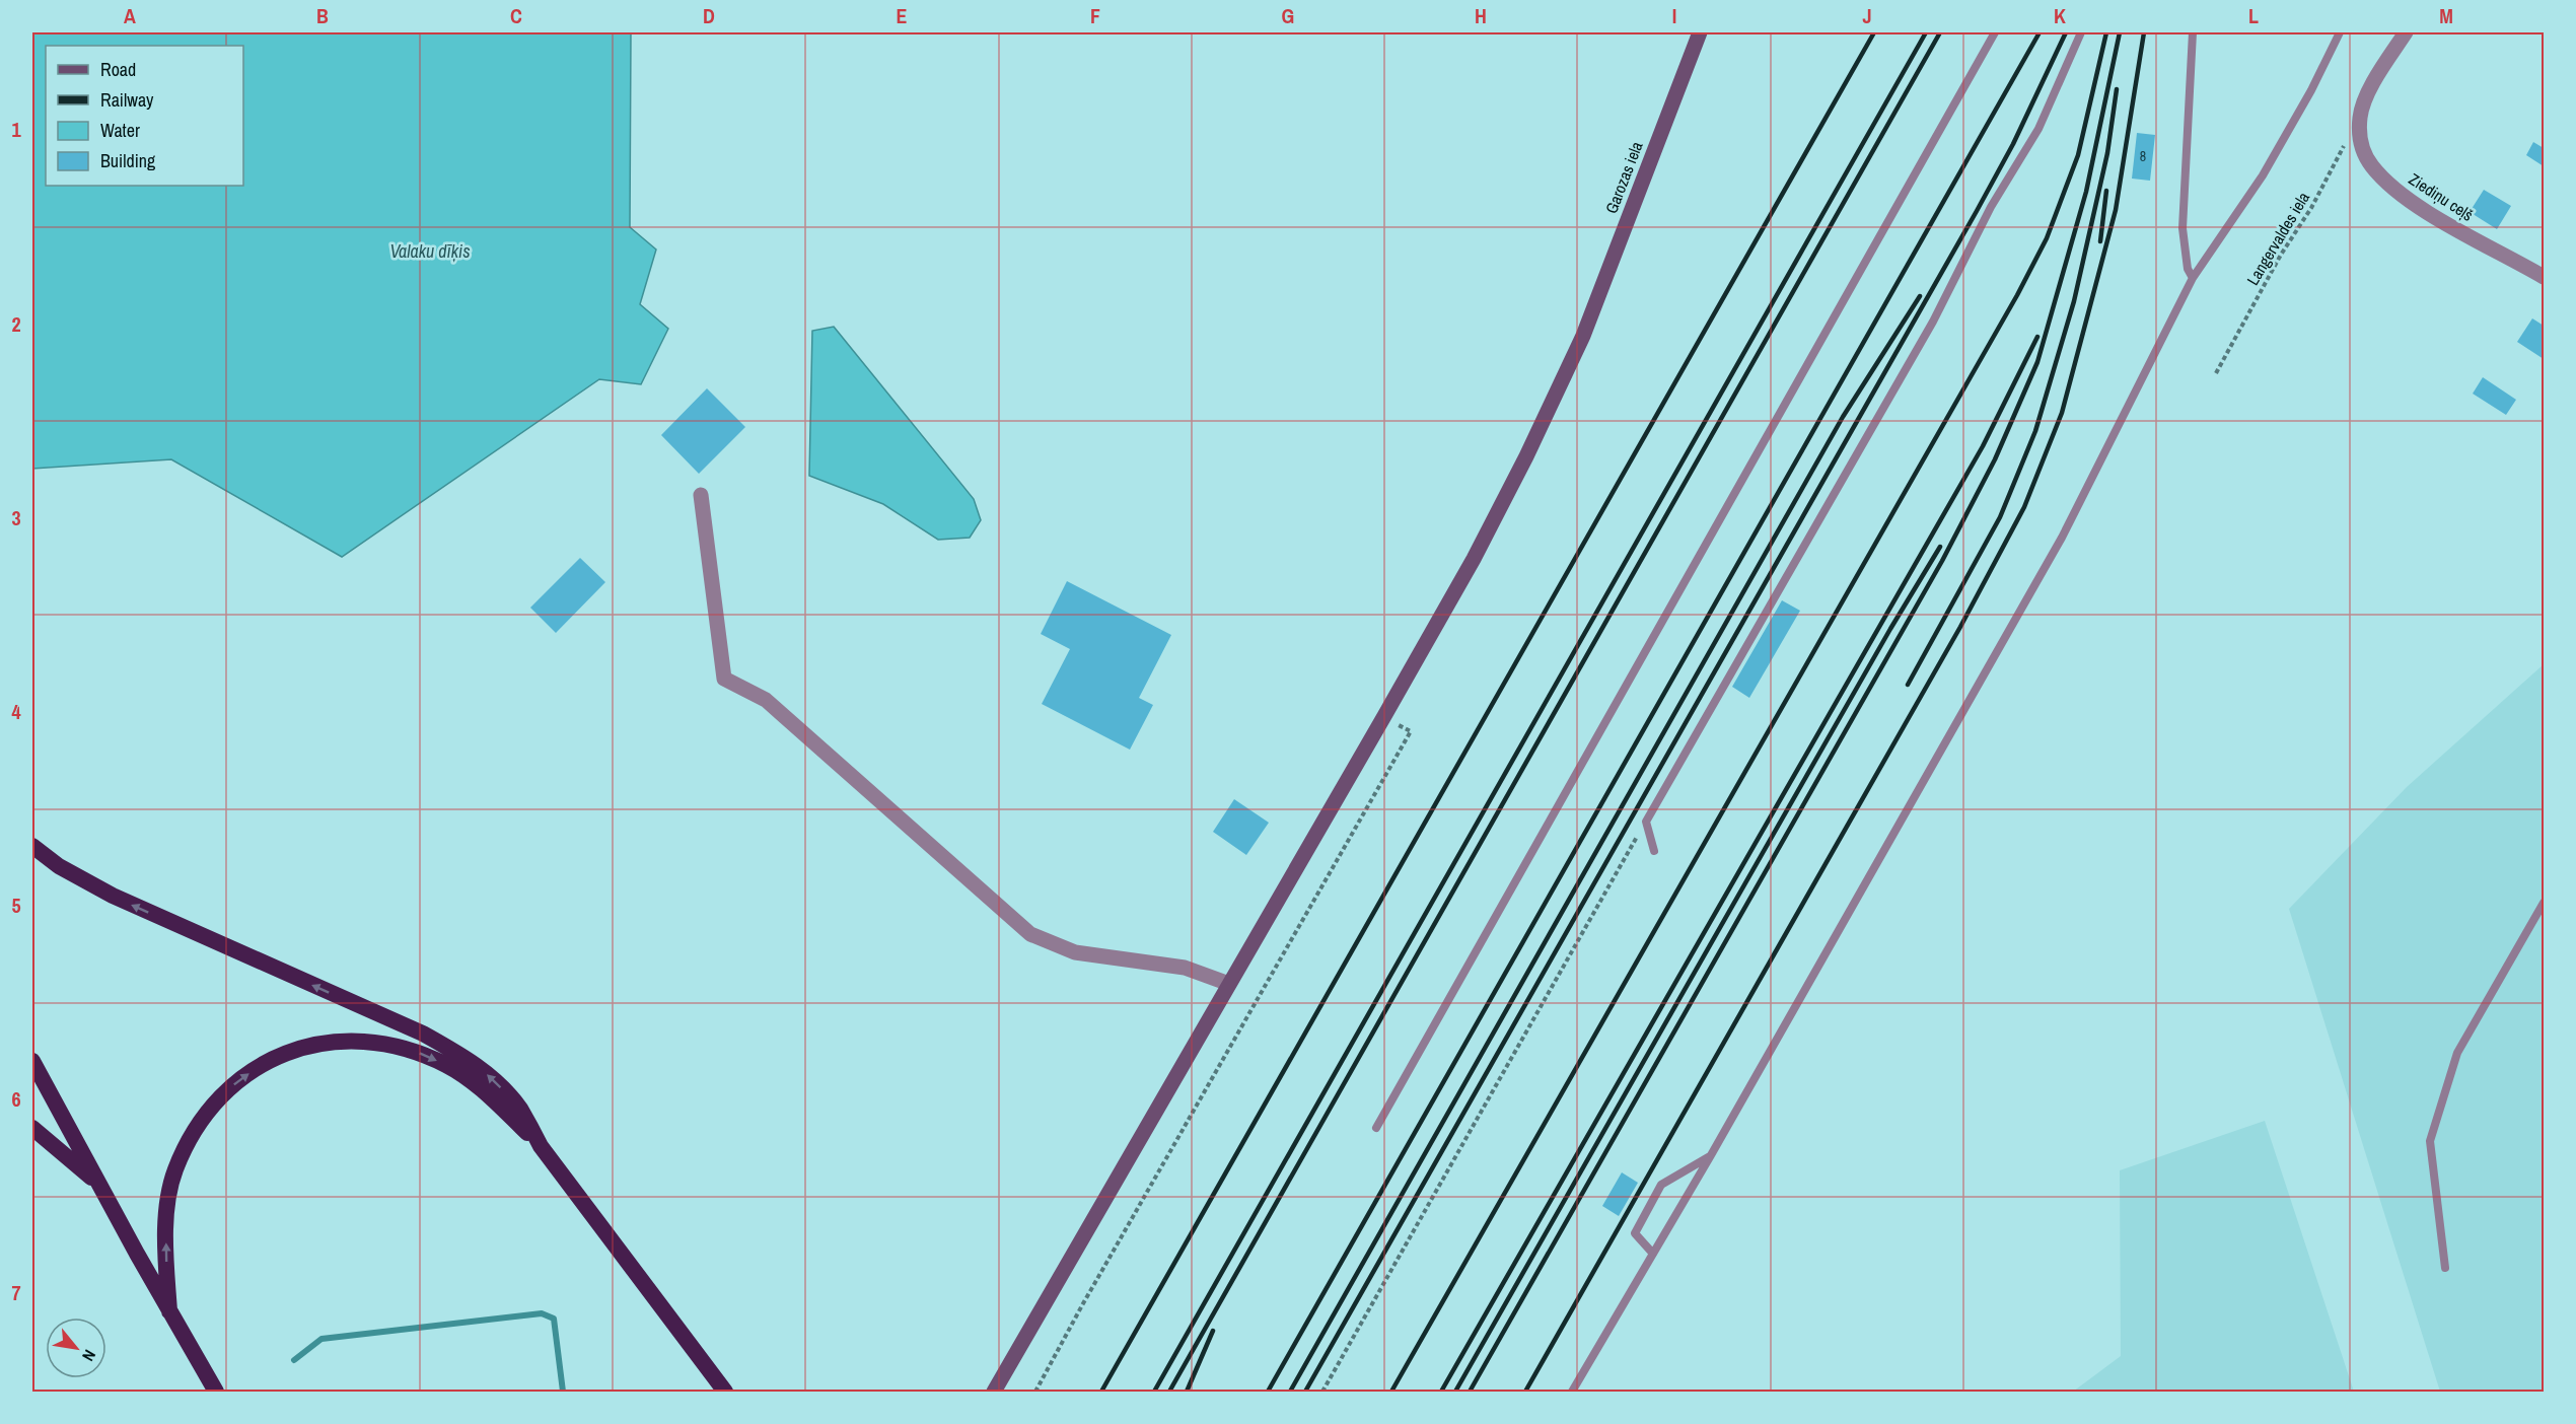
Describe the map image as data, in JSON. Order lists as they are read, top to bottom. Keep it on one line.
{"streets":{"main road":["Garozas iela"],"street":["Ziediņu ceļš"],"path":["Langervaldes iela"]},"crossings":[["Ziediņu ceļš","Langervaldes iela"]],"water":["Valaku dīķis"],"house_numbers":["8"],"legend":["Road","Railway","Water","Building"],"north":"bottom right","grid":{"columns":["A","B","C","D","E","F","G","H","I","J","K","L","M"],"rows":["1","2","3","4","5","6","7"]}}
